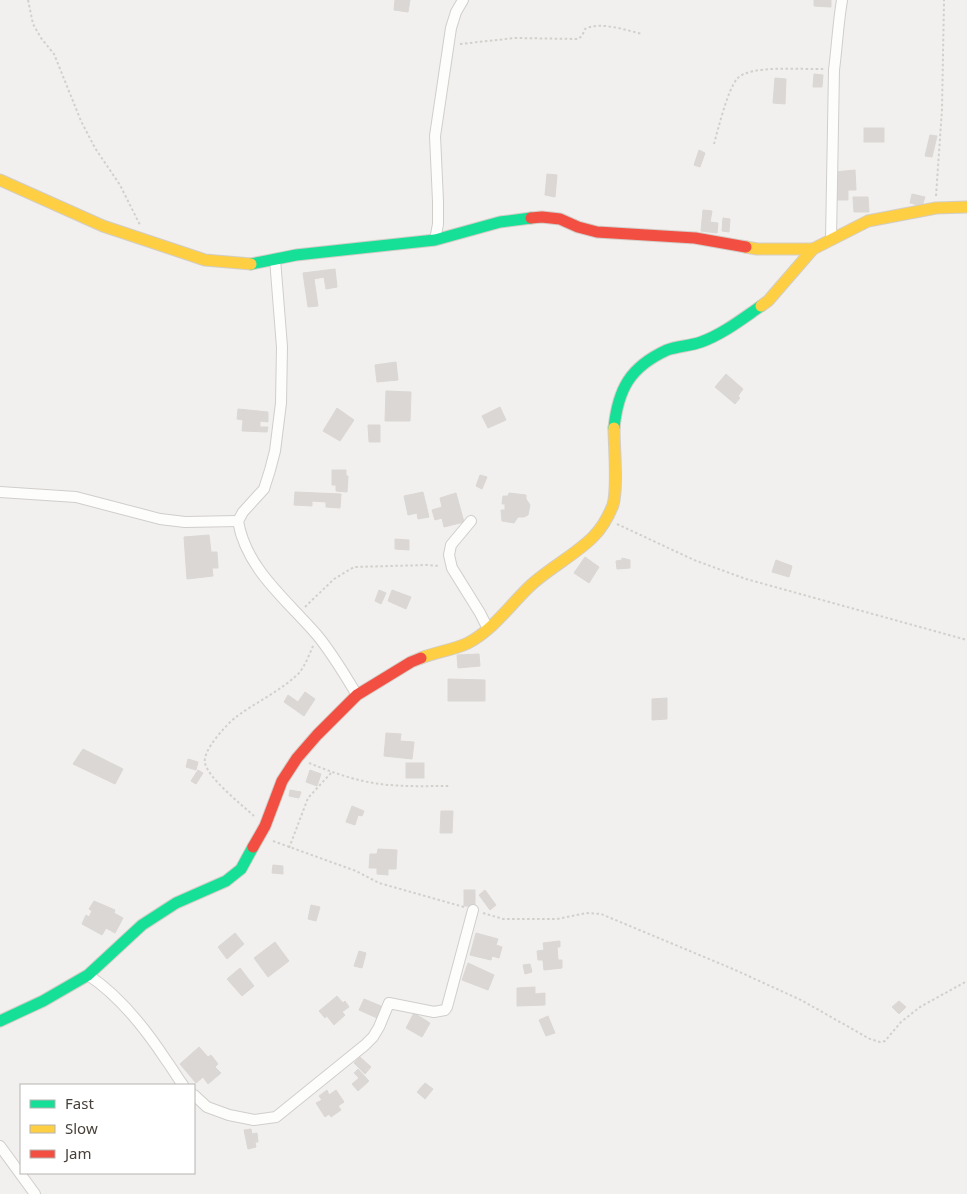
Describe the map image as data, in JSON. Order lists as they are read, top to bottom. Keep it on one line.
{"legend":["Fast","Slow","Jam"]}
